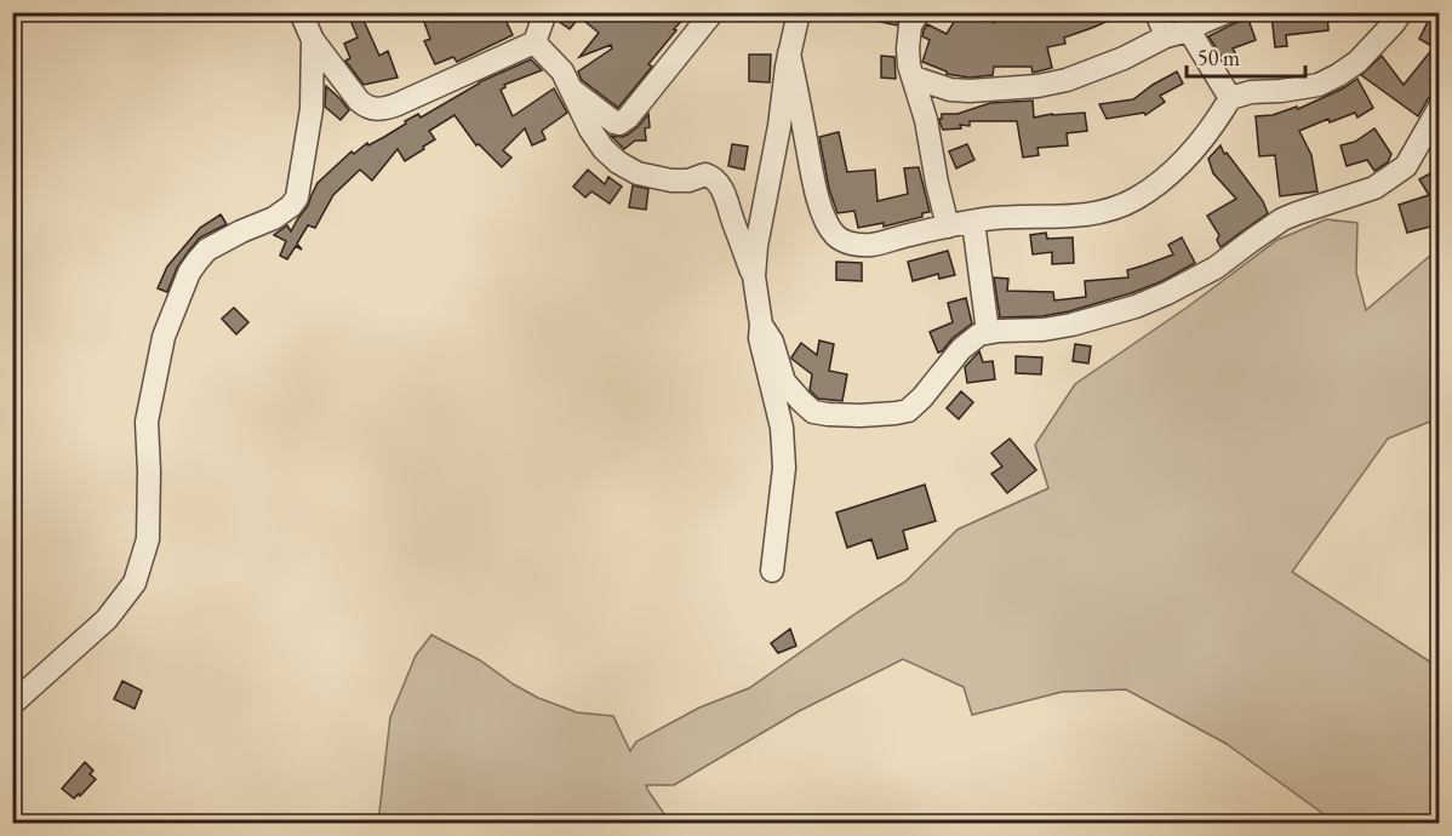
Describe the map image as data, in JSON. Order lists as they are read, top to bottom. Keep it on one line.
{"scale_bar":"50 m"}
